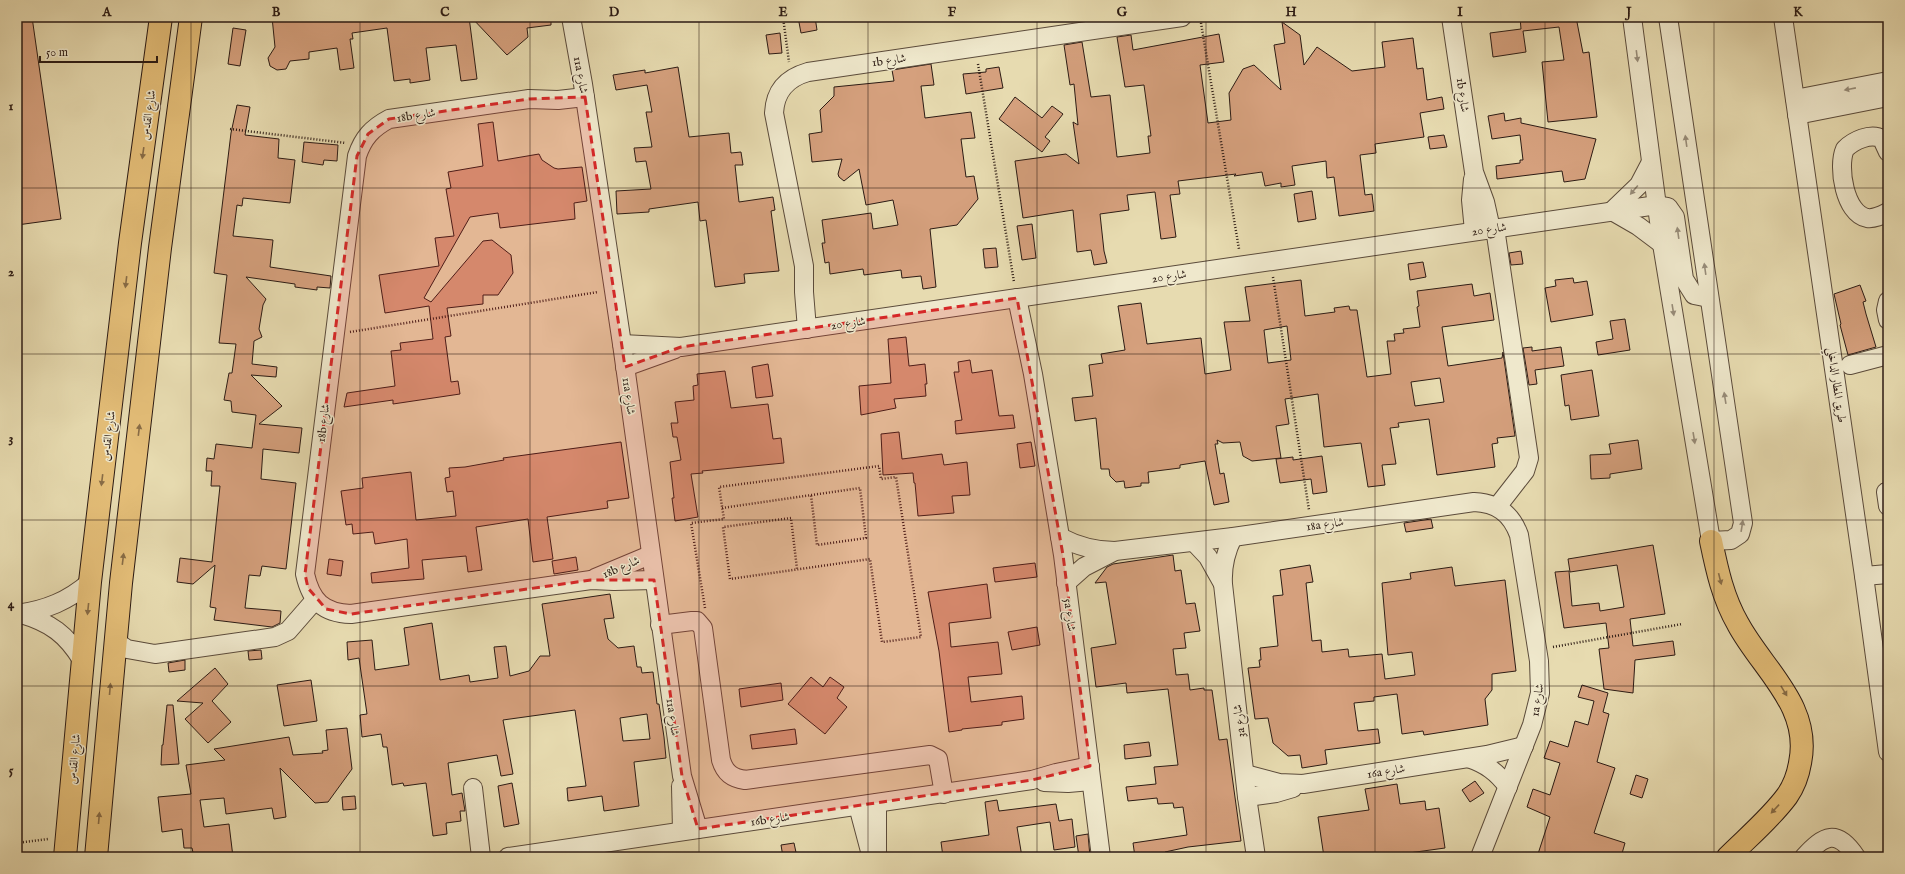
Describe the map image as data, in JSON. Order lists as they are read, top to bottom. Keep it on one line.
{"streets":{"main road":["شارع القدس"],"street":["1b شارع","11a شارع","18b شارع","شارع 20","طريق المطار الداخلي","18a شارع","5a شارع","1a شارع","3a شارع","16a شارع","16b شارع"]},"crossings":[["1b شارع","شارع 20"],["1b شارع","18a شارع"],["11a شارع","18b شارع"],["11a شارع","شارع 20"],["11a شارع","16b شارع"],["شارع 20","5a شارع"],["18a شارع","5a شارع"],["18a شارع","1a شارع"],["18a شارع","3a شارع"],["5a شارع","16b شارع"],["1a شارع","16a شارع"],["3a شارع","16a شارع"]],"scale_bar":"50 m","grid":{"columns":["A","B","C","D","E","F","G","H","I","J","K"],"rows":["1","2","3","4","5"]}}
